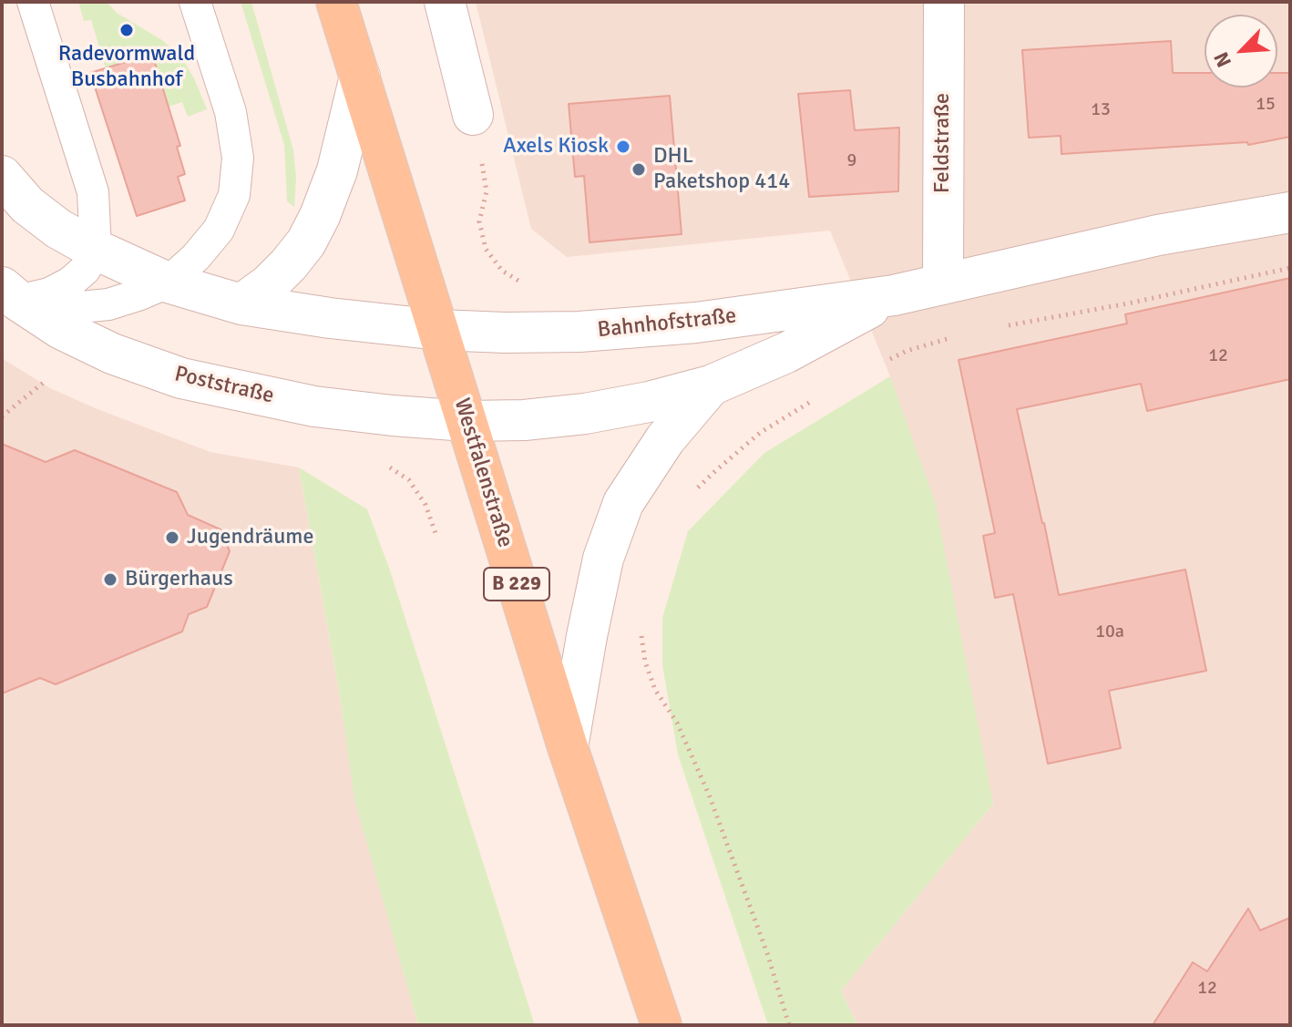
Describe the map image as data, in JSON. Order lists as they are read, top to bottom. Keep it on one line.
{"streets":{"main road":["Westfalenstraße","B 229"],"street":["Feldstraße","Bahnhofstraße","Poststraße"]},"crossings":[["Feldstraße","Bahnhofstraße"],["Bahnhofstraße","Poststraße"],["Bahnhofstraße","Westfalenstraße"],["Poststraße","Westfalenstraße"]],"places":["Radevormwald Busbahnhof","Axels Kiosk","DHL Paketshop 414","Jugendräume","Bürgerhaus"],"house_numbers":["15","13","9","12","10a","12"],"north":"bottom left"}
